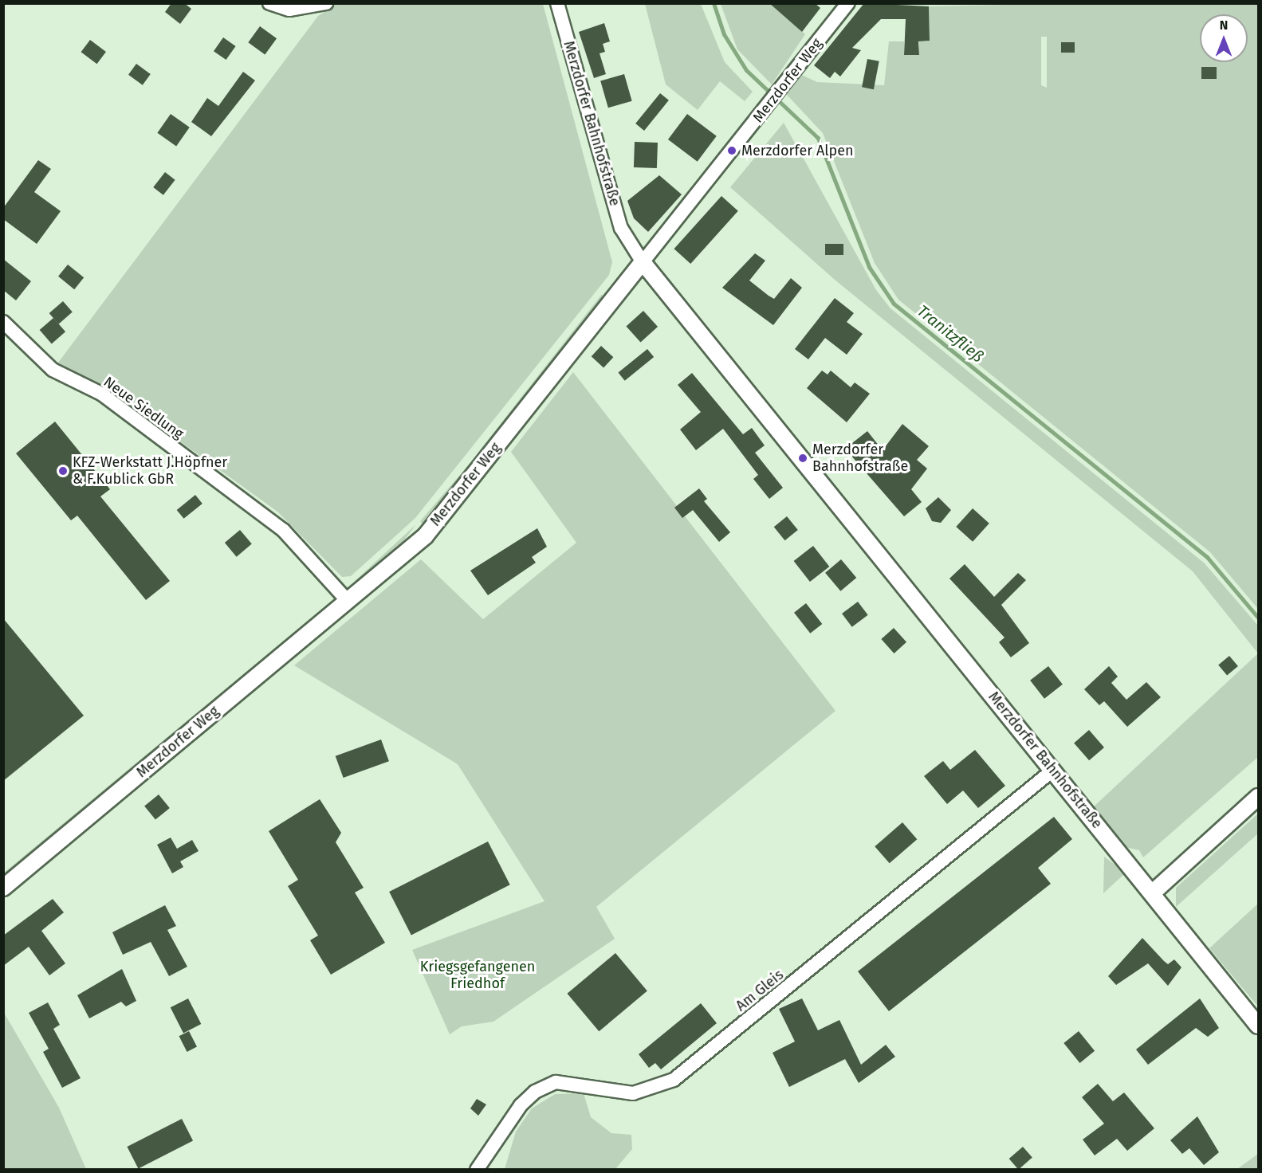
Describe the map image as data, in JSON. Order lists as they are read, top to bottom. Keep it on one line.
{"streets":{"street":["Merzdorfer Weg","Merzdorfer Bahnhofstraße","Neue Siedlung","Am Gleis"]},"crossings":[["Merzdorfer Weg","Merzdorfer Bahnhofstraße"],["Merzdorfer Weg","Neue Siedlung"],["Merzdorfer Bahnhofstraße","Am Gleis"]],"water":["Tranitzfließ"],"parks":["Kriegsgefangenen Friedhof"],"places":["Merzdorfer Alpen","Merzdorfer Bahnhofstraße","KFZ-Werkstatt J.Höpfner & F.Kublick GbR"],"north":"top"}
